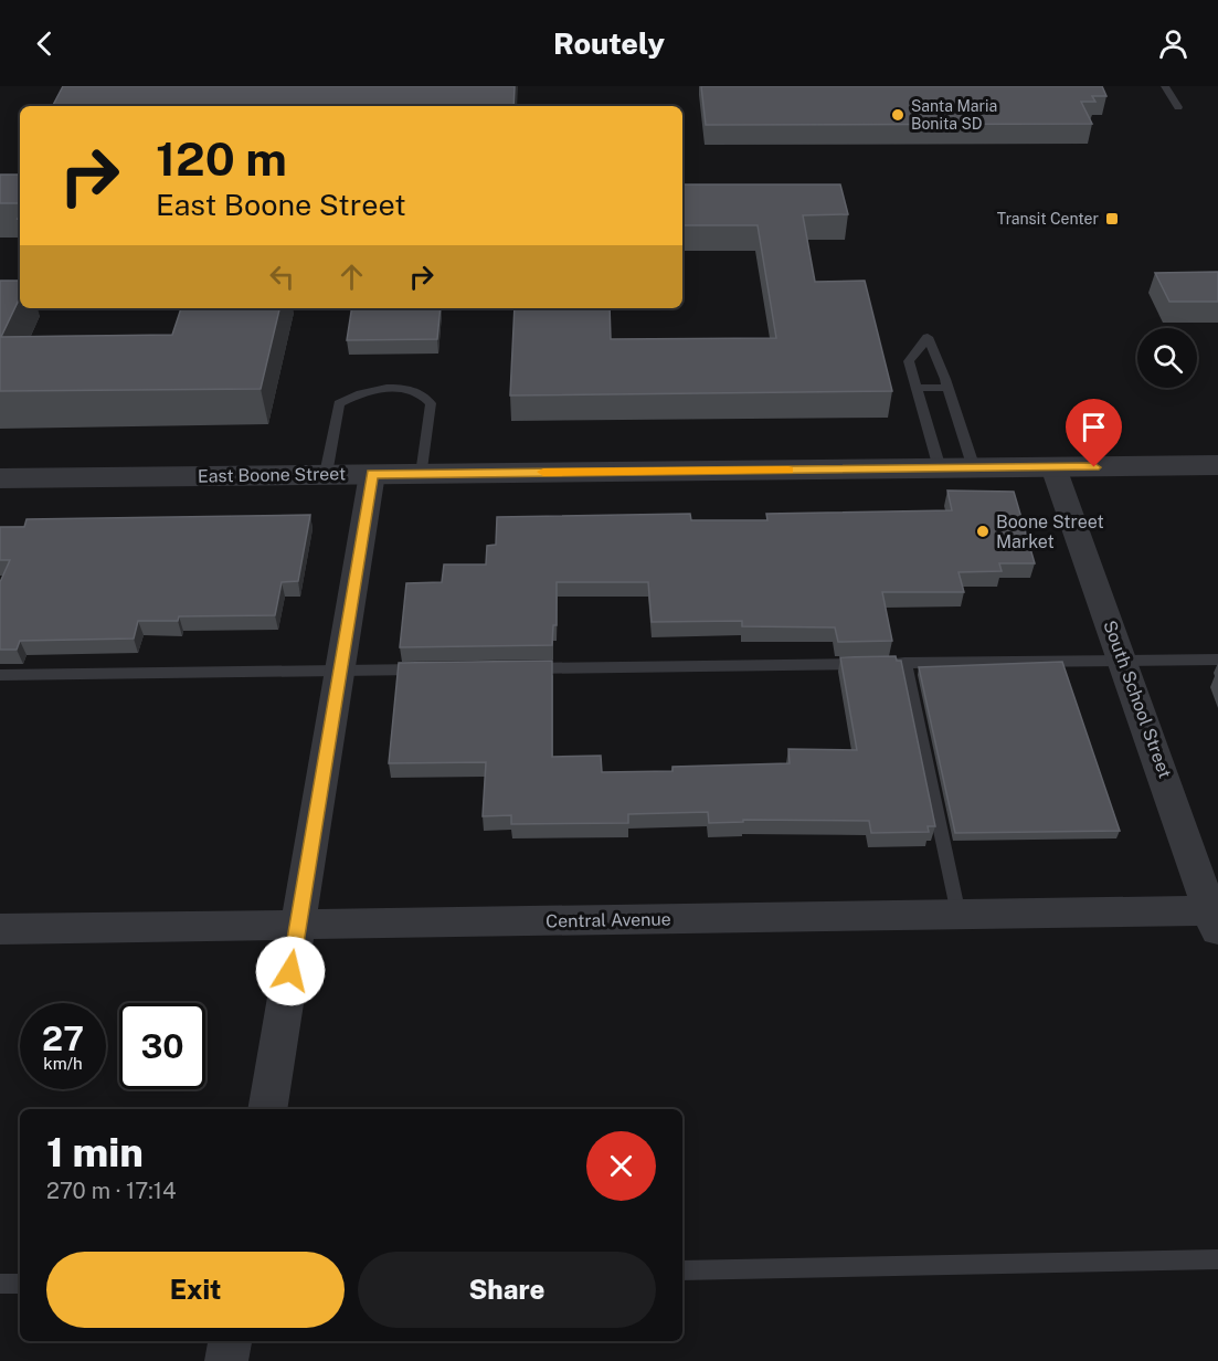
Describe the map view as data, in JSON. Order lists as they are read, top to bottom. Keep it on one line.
{"streets":{"street":["East Boone Street","South School Street","Central Avenue"]},"crossings":[["East Boone Street","South School Street"],["South School Street","Central Avenue"]],"places":{"other":["Santa Maria Bonita SD","Boone Street Market"],"transit":["Transit Center"]},"page":{"header":"Routely","turn":["120 m","East Boone Street"],"speed":"27 km/h","limit":"30","heading":["1 min","270 m · 17:14"],"buttons":["Exit","Share"]}}
